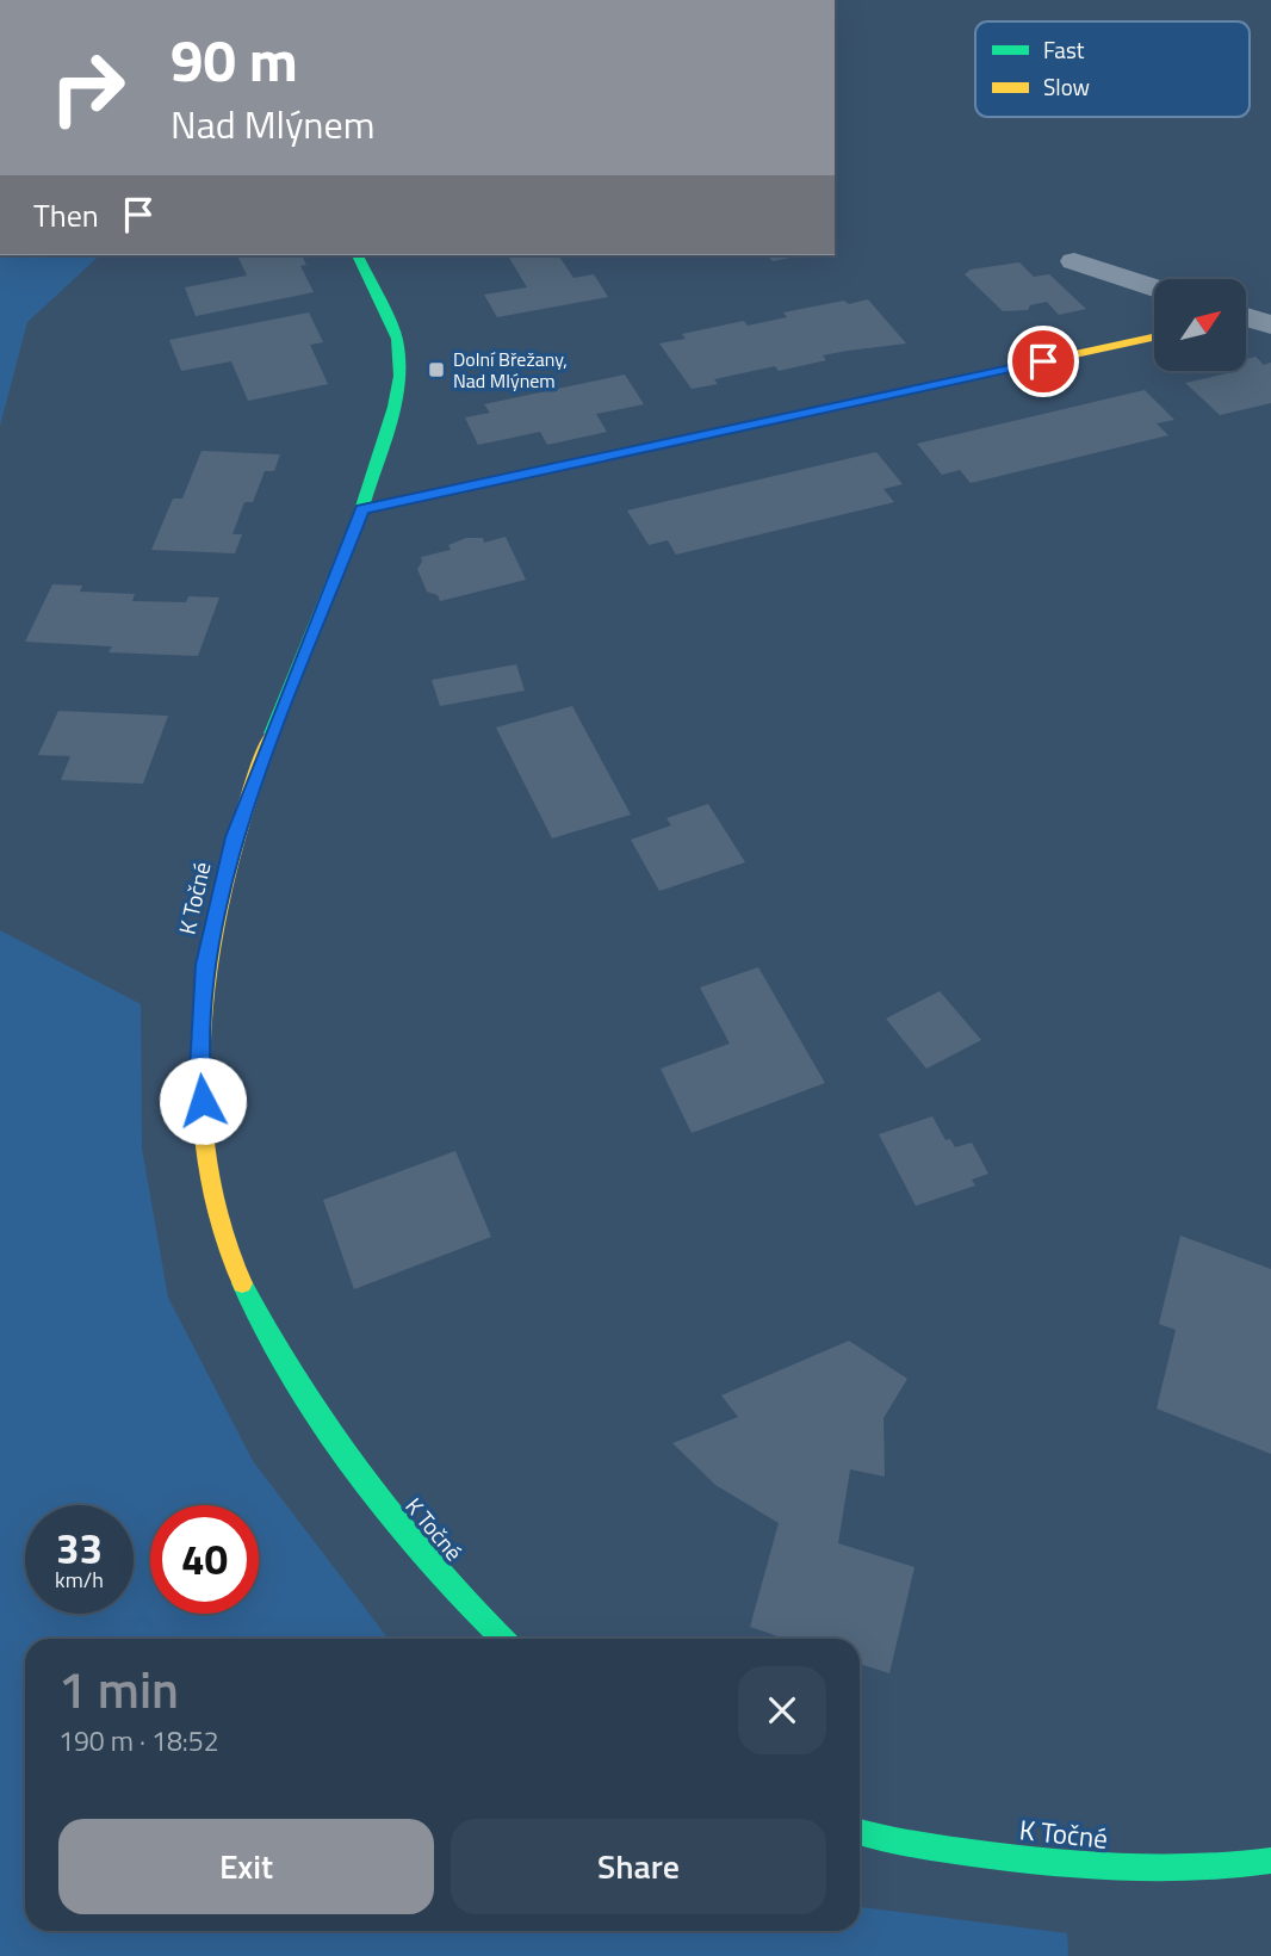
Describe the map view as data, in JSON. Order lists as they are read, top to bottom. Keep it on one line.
{"streets":{"street":["K Točné"]},"places":{"transit":["Dolní Břežany, Nad Mlýnem"]},"legend":["Fast","Slow"],"north":"top right","page":{"turn":["90 m","Nad Mlýnem"],"then":"Then","speed":"33 km/h","limit":"40","heading":["1 min","190 m · 18:52"],"buttons":["Exit","Share"]}}
